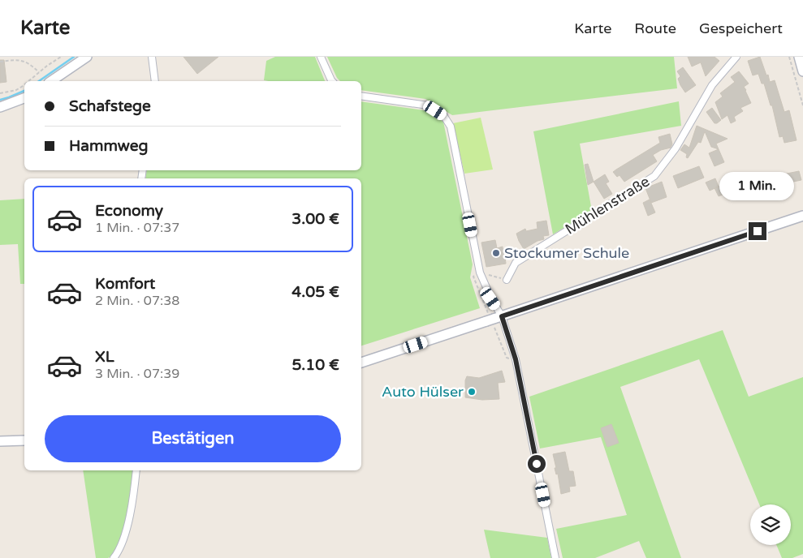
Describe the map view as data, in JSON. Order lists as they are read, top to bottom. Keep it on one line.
{"streets":{"street":["Mühlenstraße"]},"places":["Stockumer Schule","Auto Hülser"],"page":{"header":"Karte","nav":["Karte","Route","Gespeichert"],"banner":["Schafstege","Hammweg"],"bubble":"1 Min.","list":[{"name":"Economy","note":"1 Min. · 07:37","value":"3.00 €"},{"name":"Komfort","note":"2 Min. · 07:38","value":"4.05 €"},{"name":"XL","note":"3 Min. · 07:39","value":"5.10 €"}],"buttons":"Bestätigen"}}
